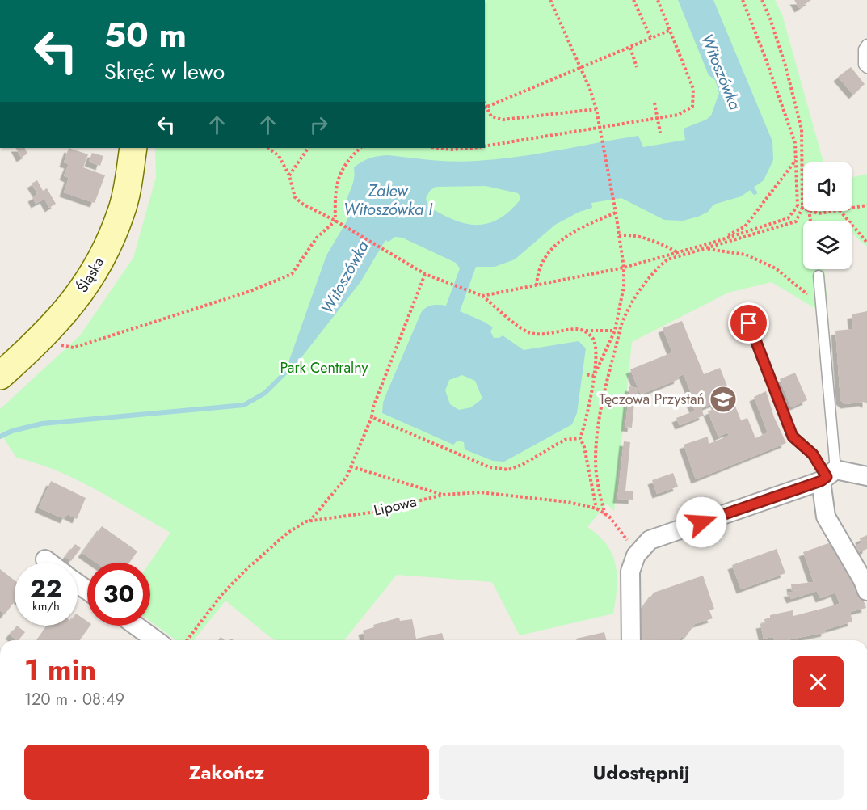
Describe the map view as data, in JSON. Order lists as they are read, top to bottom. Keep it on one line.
{"streets":{"street":["Śląska"],"path":["Lipowa"]},"water":["Witoszówka","Zalew Witoszówka I"],"parks":["Park Centralny"],"places":{"school or university":["Tęczowa Przystań"]},"page":{"turn":["50 m","Skręć w lewo"],"speed":"22 km/h","limit":"30","heading":["1 min","120 m · 08:49"],"buttons":["Zakończ","Udostępnij"]}}
